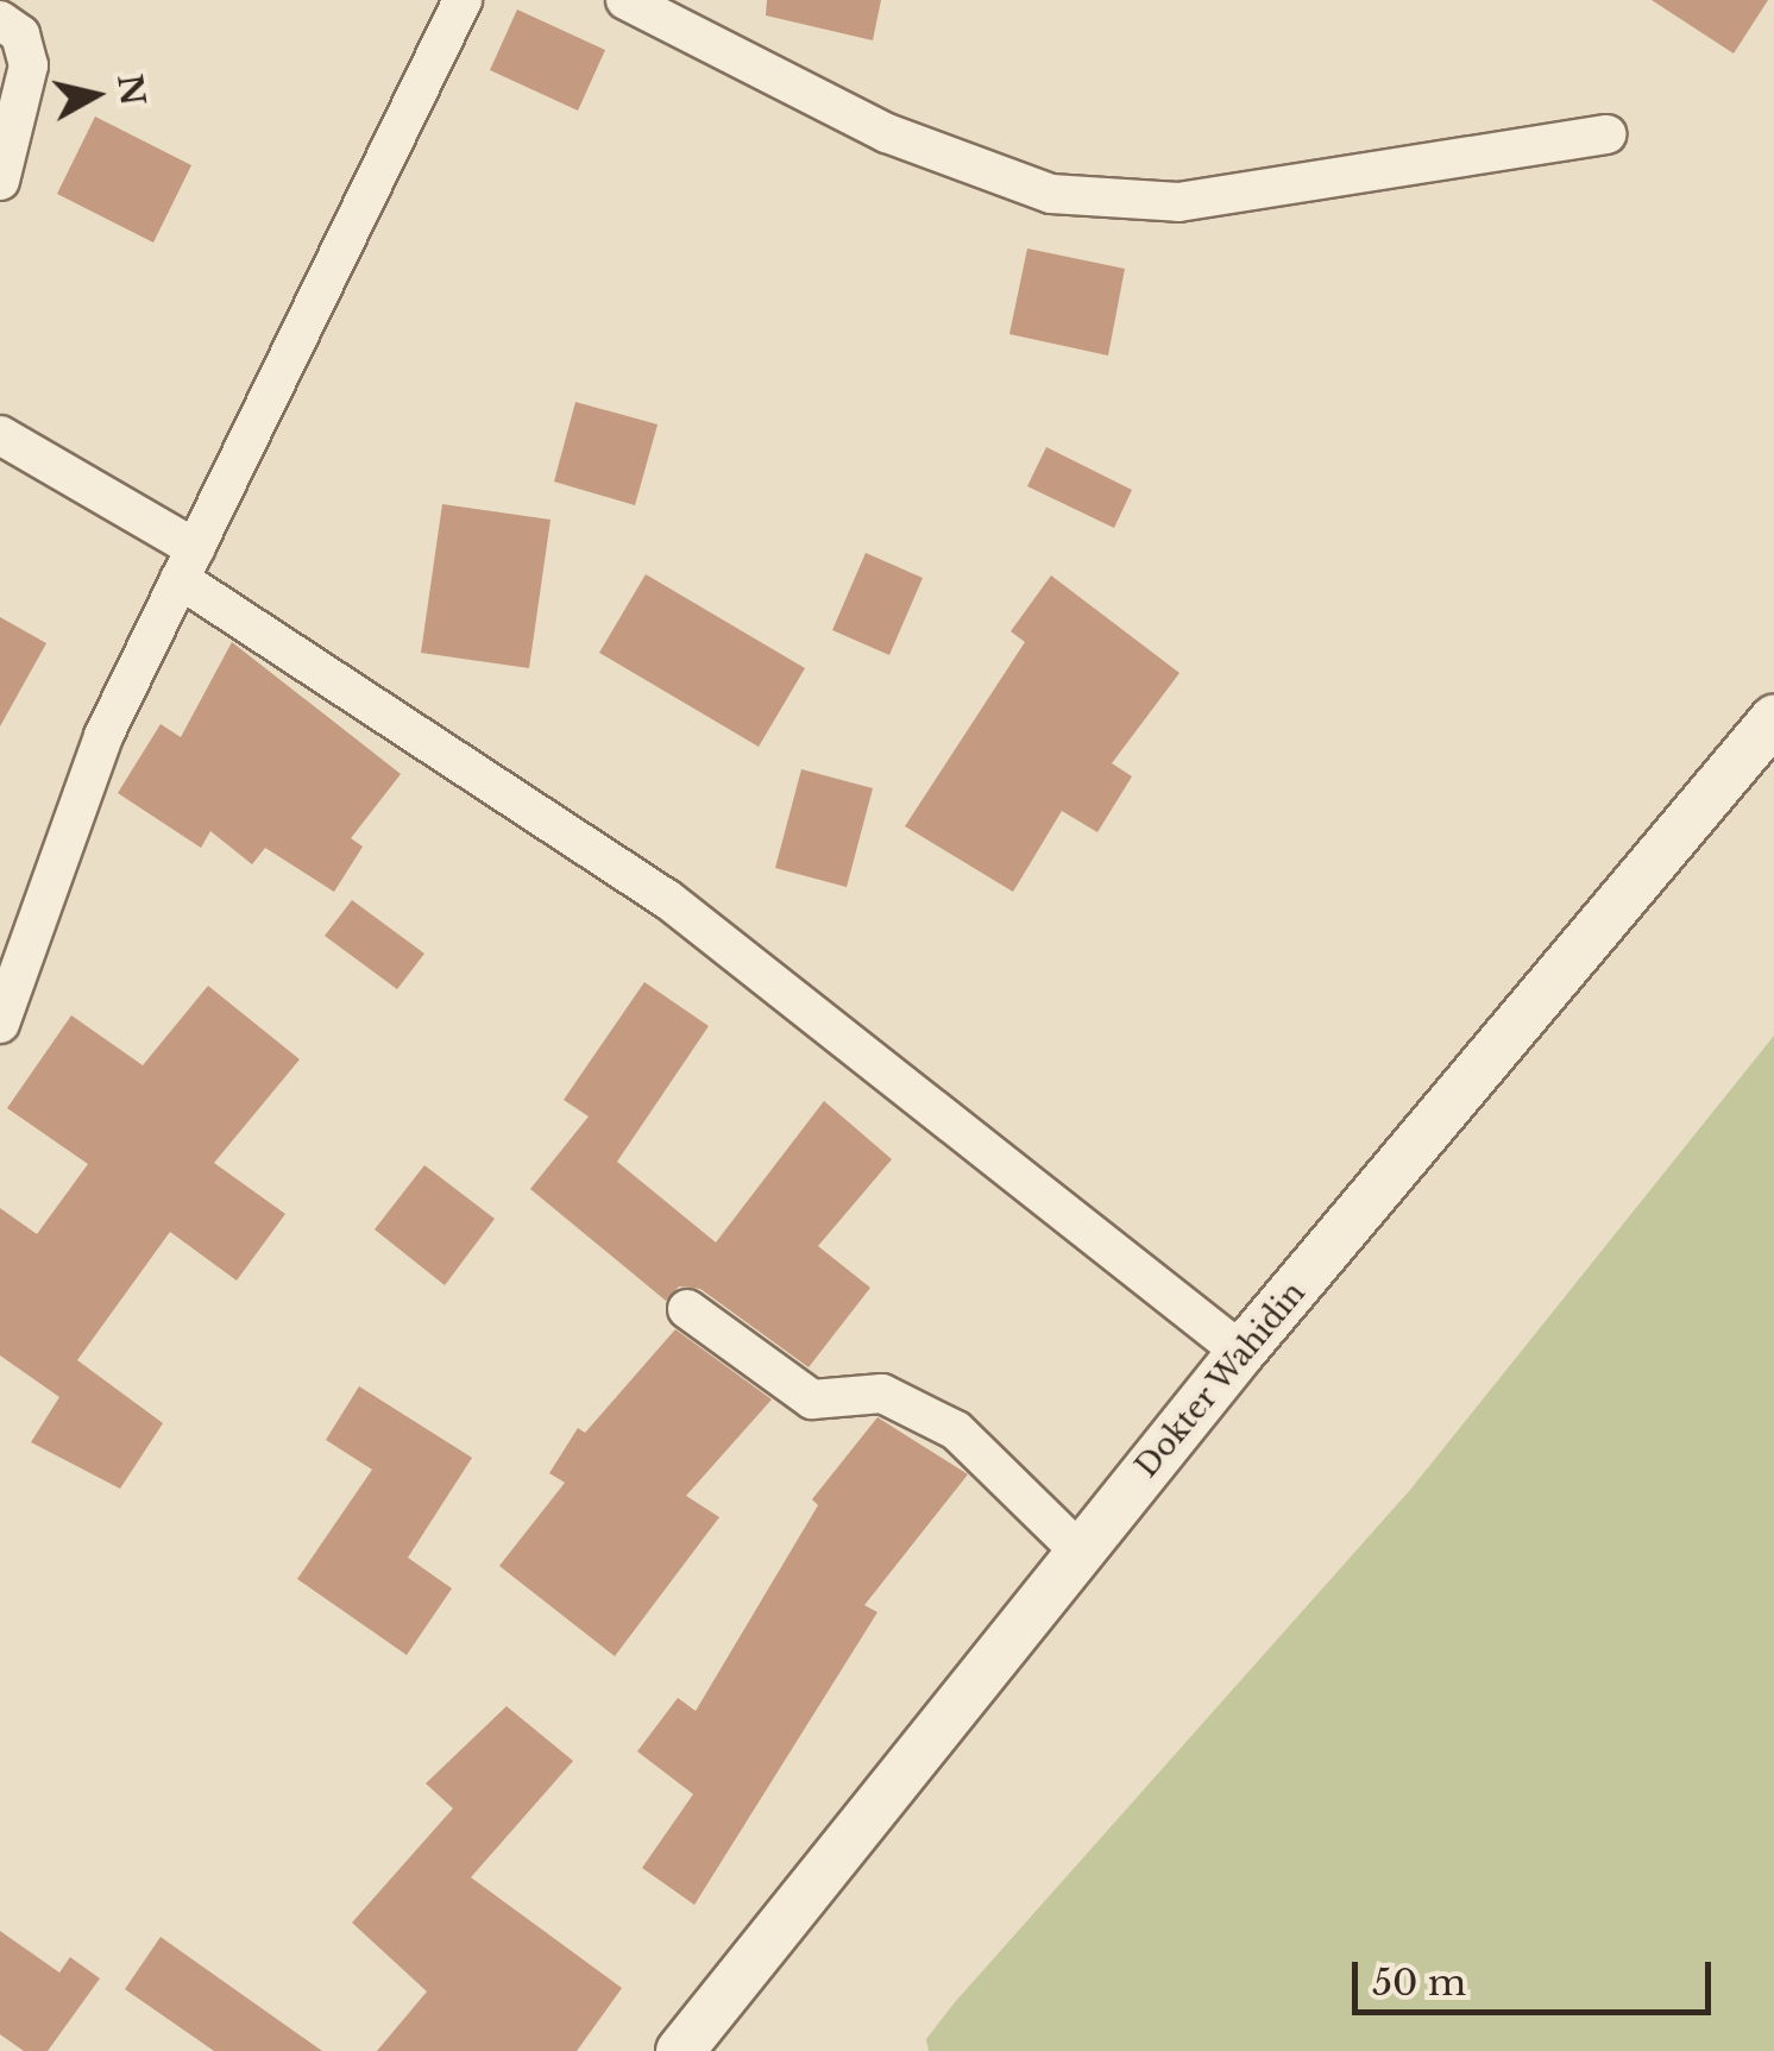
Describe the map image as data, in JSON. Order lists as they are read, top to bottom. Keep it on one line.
{"streets":{"street":["Dokter Wahidin"]},"scale_bar":"50 m","north":"right"}
